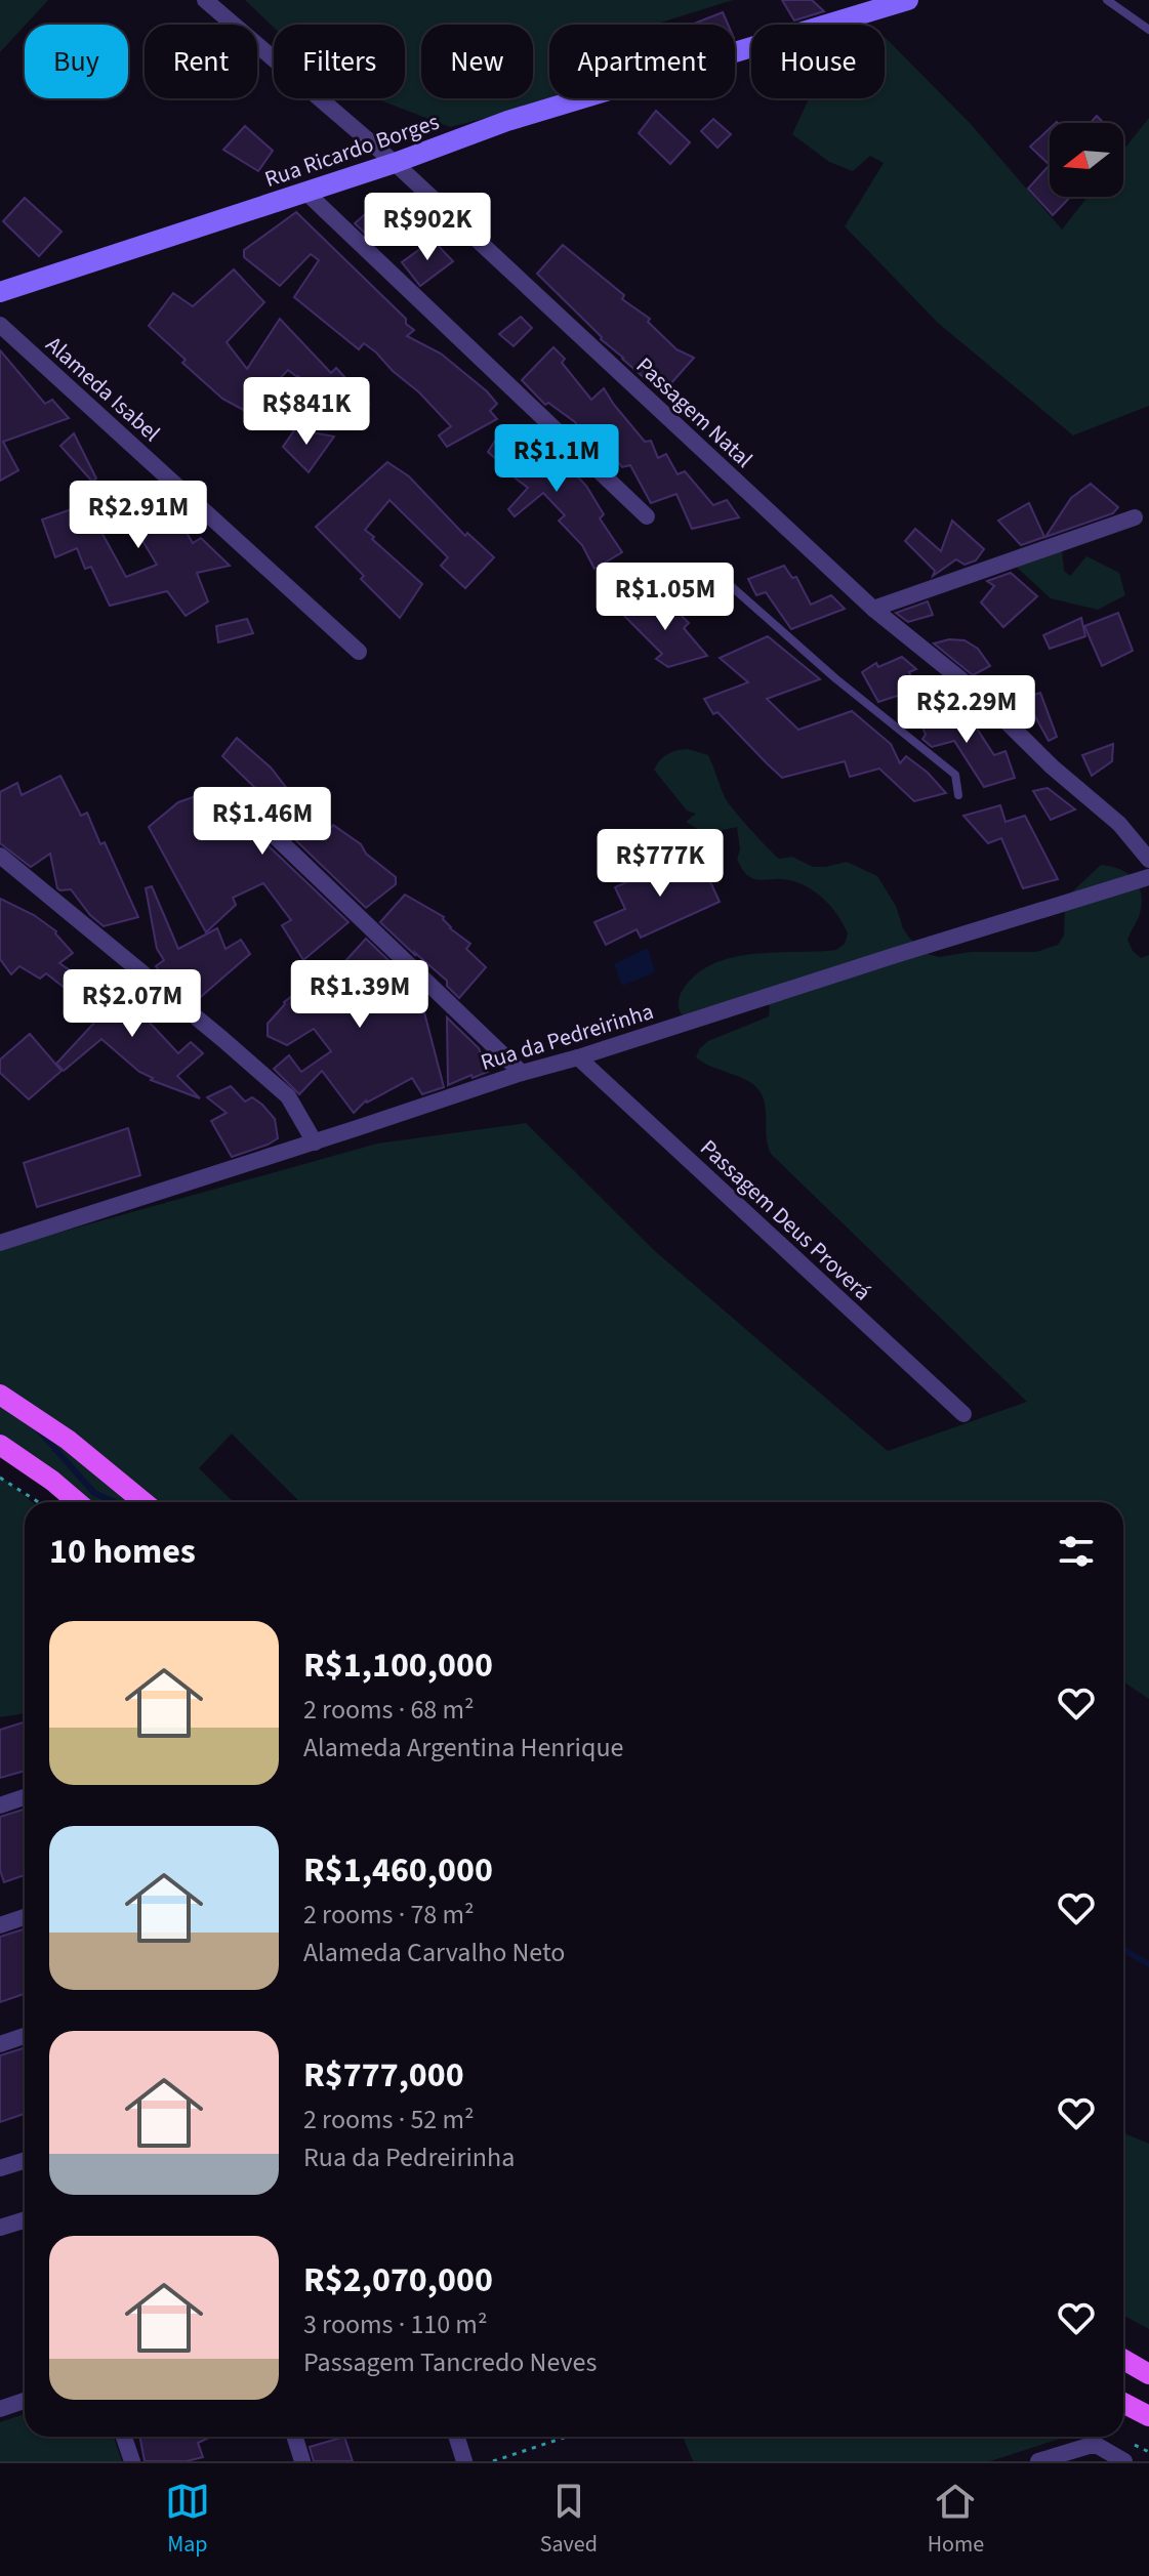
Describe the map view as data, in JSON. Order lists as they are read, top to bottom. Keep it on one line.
{"streets":{"street":["Rua Ricardo Borges","Alameda Isabel","Passagem Natal","Rua da Pedreirinha","Passagem Deus Proverá"]},"crossings":[["Rua Ricardo Borges","Passagem Natal"],["Rua da Pedreirinha","Passagem Deus Proverá"]],"north":"left","page":{"chip":["Buy","Rent","Filters","New","Apartment","House"],"price":["R$902K","R$841K","R$1.1M","R$2.91M","R$1.05M","R$2.29M","R$1.46M","R$777K","R$1.39M","R$2.07M"],"heading":"10 homes","list":[{"name":"R$1,100,000","note":"2 rooms · 68 m² · Alameda Argentina Henrique"},{"name":"R$1,460,000","note":"2 rooms · 78 m² · Alameda Carvalho Neto"},{"name":"R$777,000","note":"2 rooms · 52 m² · Rua da Pedreirinha"},{"name":"R$2,070,000","note":"3 rooms · 110 m² · Passagem Tancredo Neves"}],"tabs":["Map","Saved","Home"]}}
